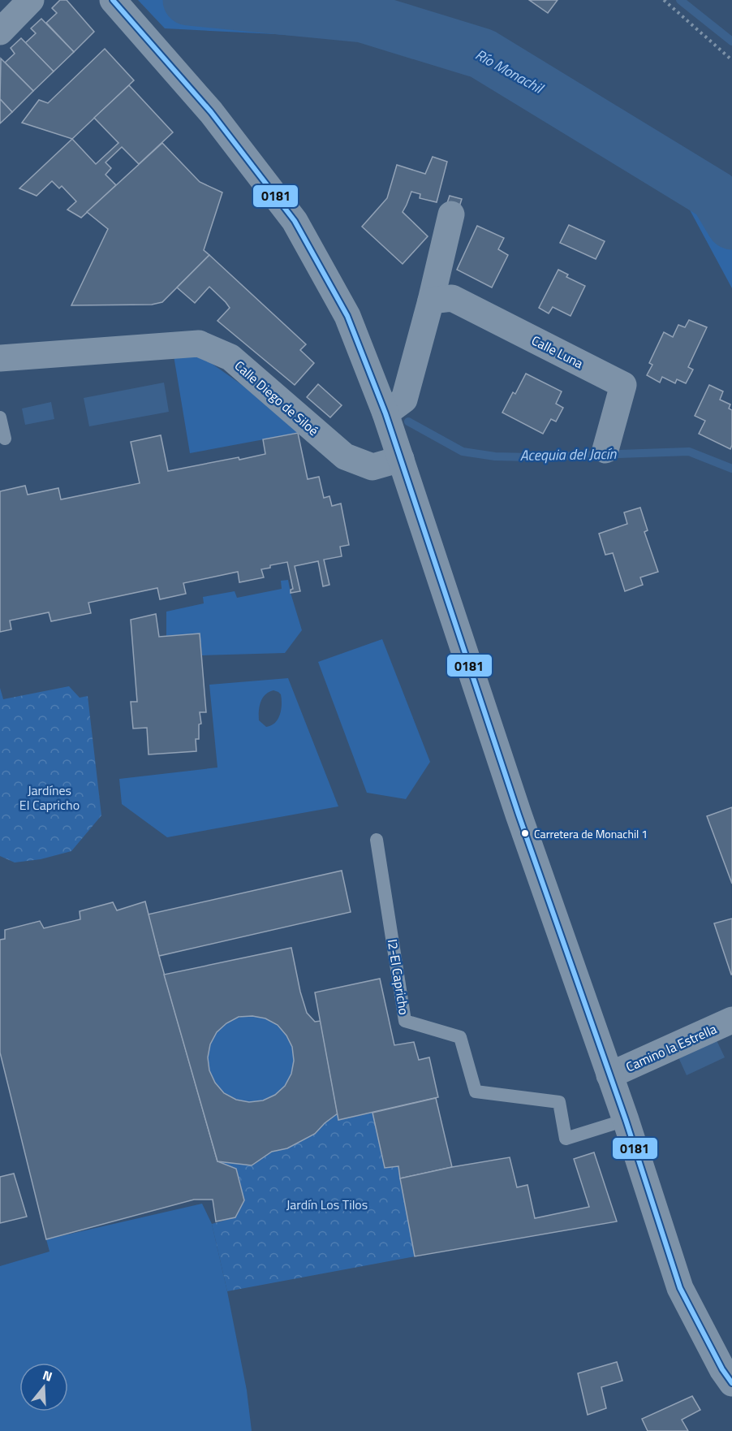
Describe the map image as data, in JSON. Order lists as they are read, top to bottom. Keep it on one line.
{"streets":{"street":["Calle Luna","Calle Diego de Siloé","Camino la Estrella"],"lane":["I2-El Capricho"]},"water":["Río Monachil","Acequia del Jacín"],"parks":["Jardínes El Capricho","Jardín Los Tilos"],"places":["Carretera de Monachil 1"],"lines":["transit line 0181"],"north":"top"}
